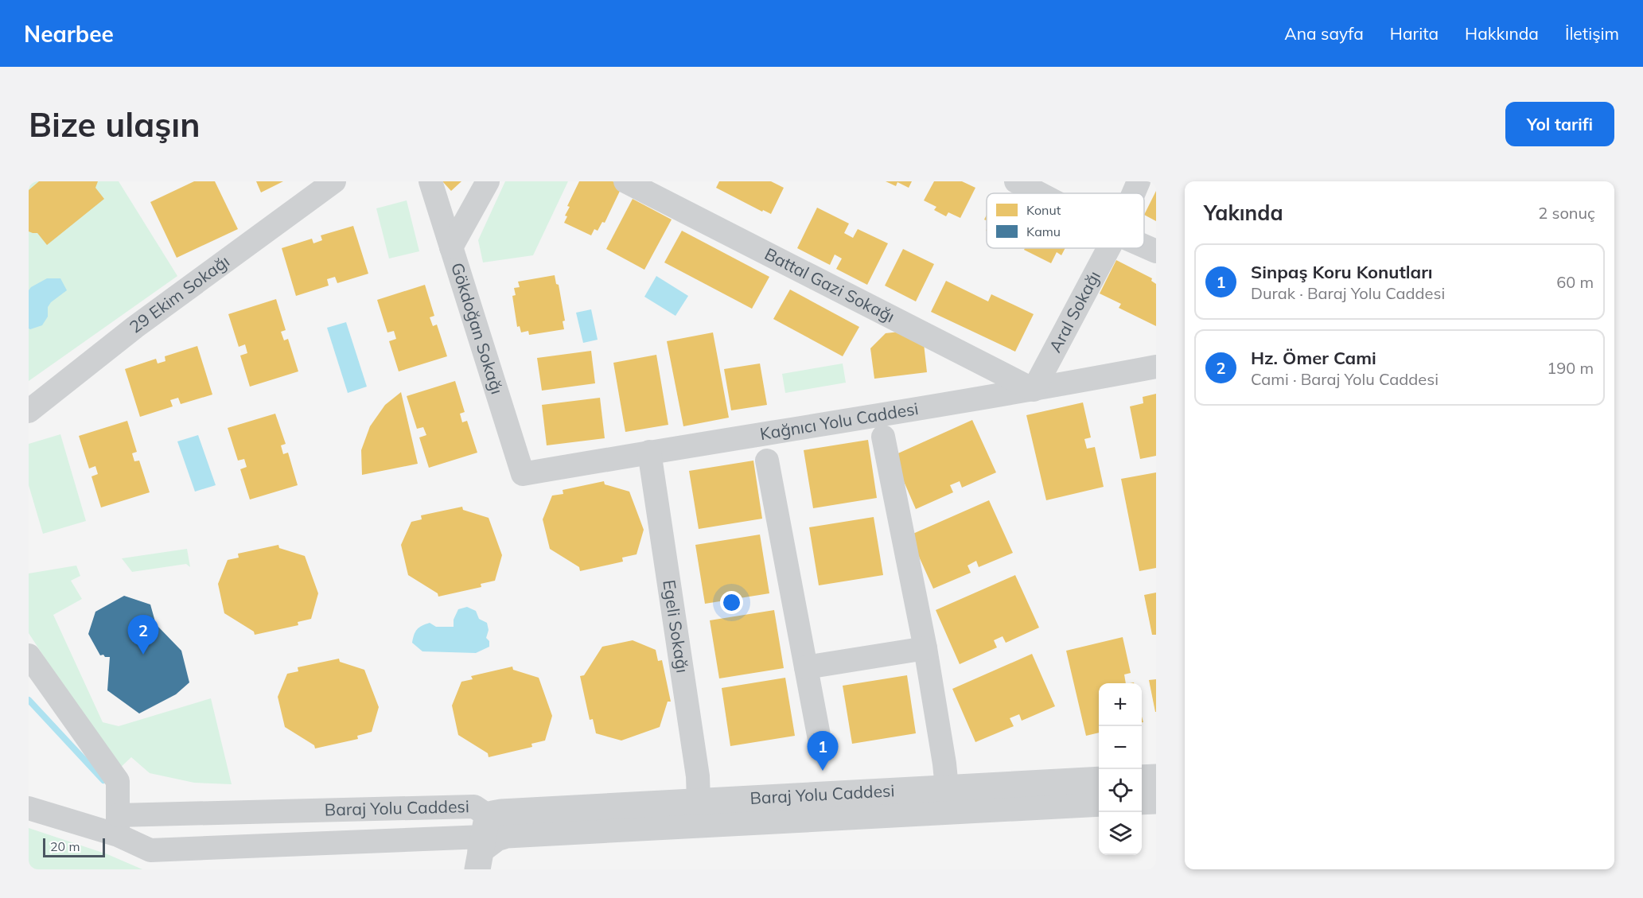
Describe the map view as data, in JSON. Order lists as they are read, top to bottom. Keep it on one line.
{"streets":{"street":["Battal Gazi Sokağı","29 Ekim Sokağı","Aral Sokağı","Gökdoğan Sokağı","Kağnıcı Yolu Caddesi","Egeli Sokağı","Baraj Yolu Caddesi"]},"crossings":[["Battal Gazi Sokağı","Aral Sokağı"],["Battal Gazi Sokağı","Kağnıcı Yolu Caddesi"],["Aral Sokağı","Kağnıcı Yolu Caddesi"],["Gökdoğan Sokağı","Kağnıcı Yolu Caddesi"],["Kağnıcı Yolu Caddesi","Egeli Sokağı"],["Egeli Sokağı","Baraj Yolu Caddesi"]],"legend":["Konut","Kamu"],"scale_bar":"20 m","page":{"header":"Nearbee","nav":["Ana sayfa","Harita","Hakkında","İletişim"],"buttons":"Yol tarifi","title":"Bize ulaşın","heading":["Yakında","2 sonuç"],"list":[{"mark":"1","name":"Sinpaş Koru Konutları","note":"Durak · Baraj Yolu Caddesi","value":"60 m"},{"mark":"2","name":"Hz. Ömer Cami","note":"Cami · Baraj Yolu Caddesi","value":"190 m"}],"pins":["2","1"],"map_buttons":["+","−"],"scale":"20 m"}}
